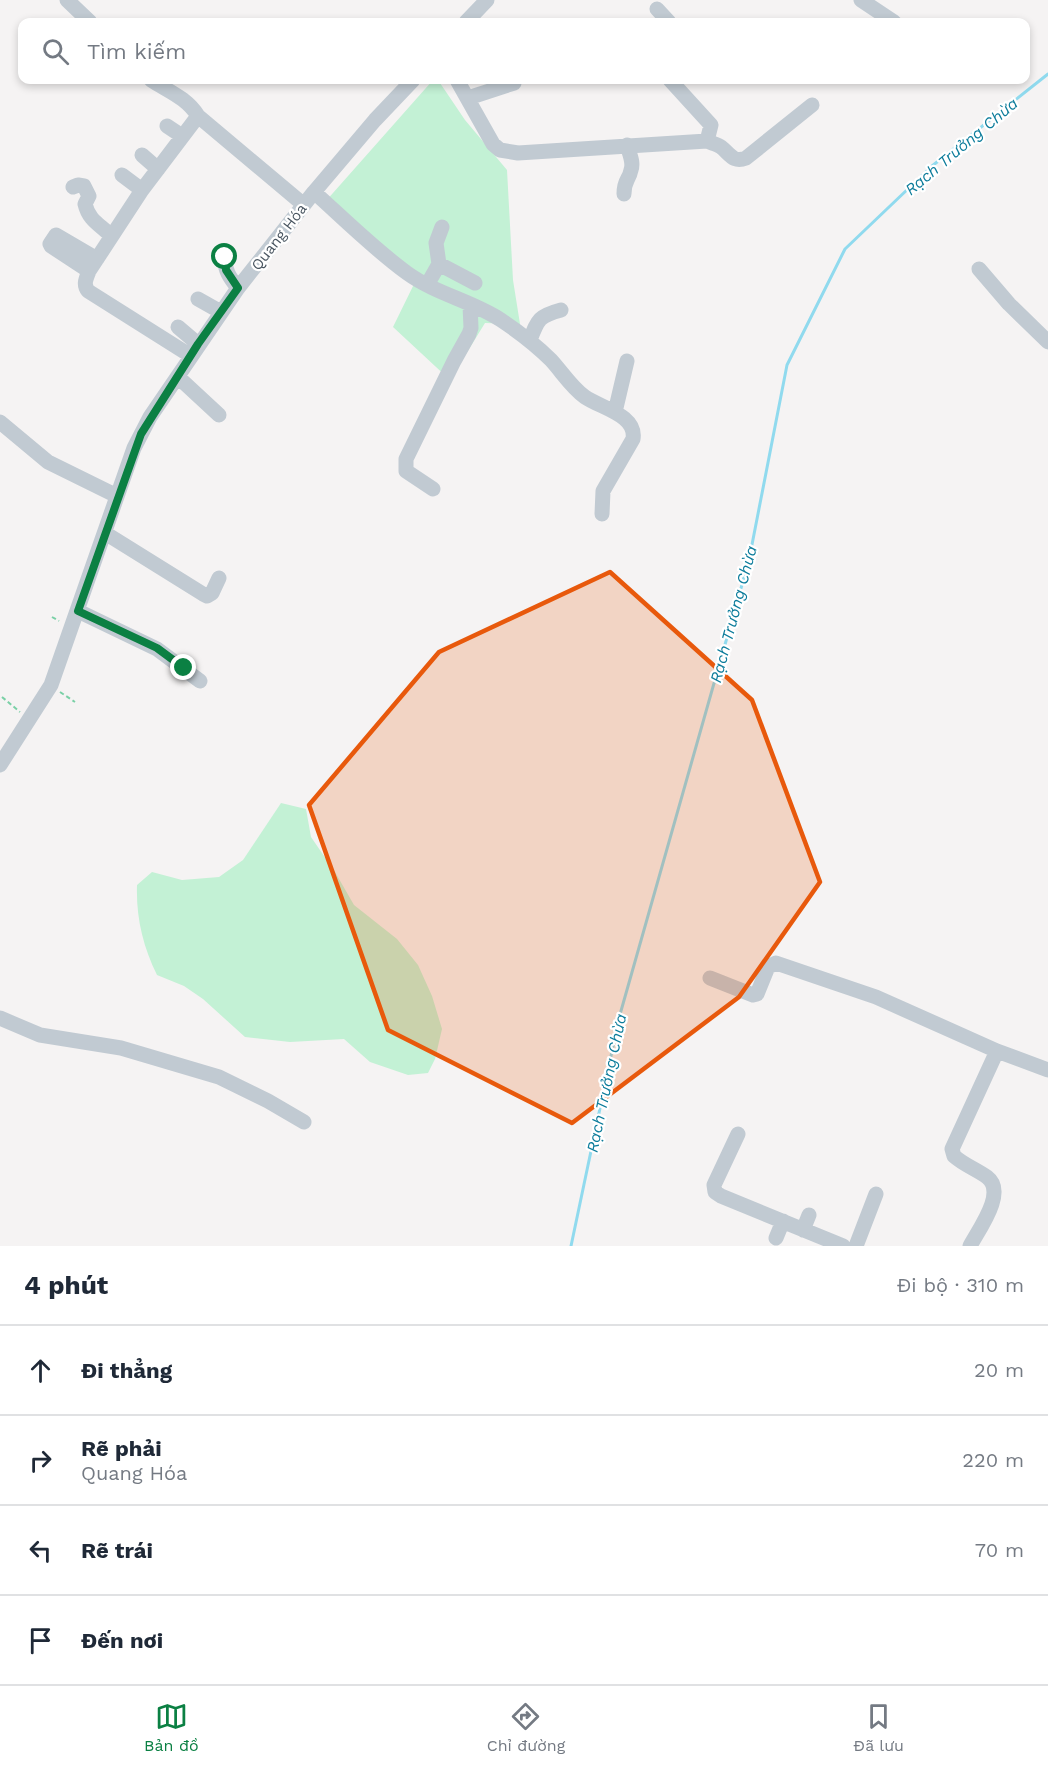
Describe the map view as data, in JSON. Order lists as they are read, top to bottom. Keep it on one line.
{"streets":{"street":["Quang Hóa"]},"water":["Rạch Trưởng Chừa"],"page":{"search":"Tìm kiếm","heading":["4 phút","Đi bộ · 310 m"],"list":[["Đi thẳng","20 m"],["Rẽ phải","Quang Hóa","220 m"],["Rẽ trái","70 m"],"Đến nơi"],"nav":["Bản đồ","Chỉ đường","Đã lưu"]}}
